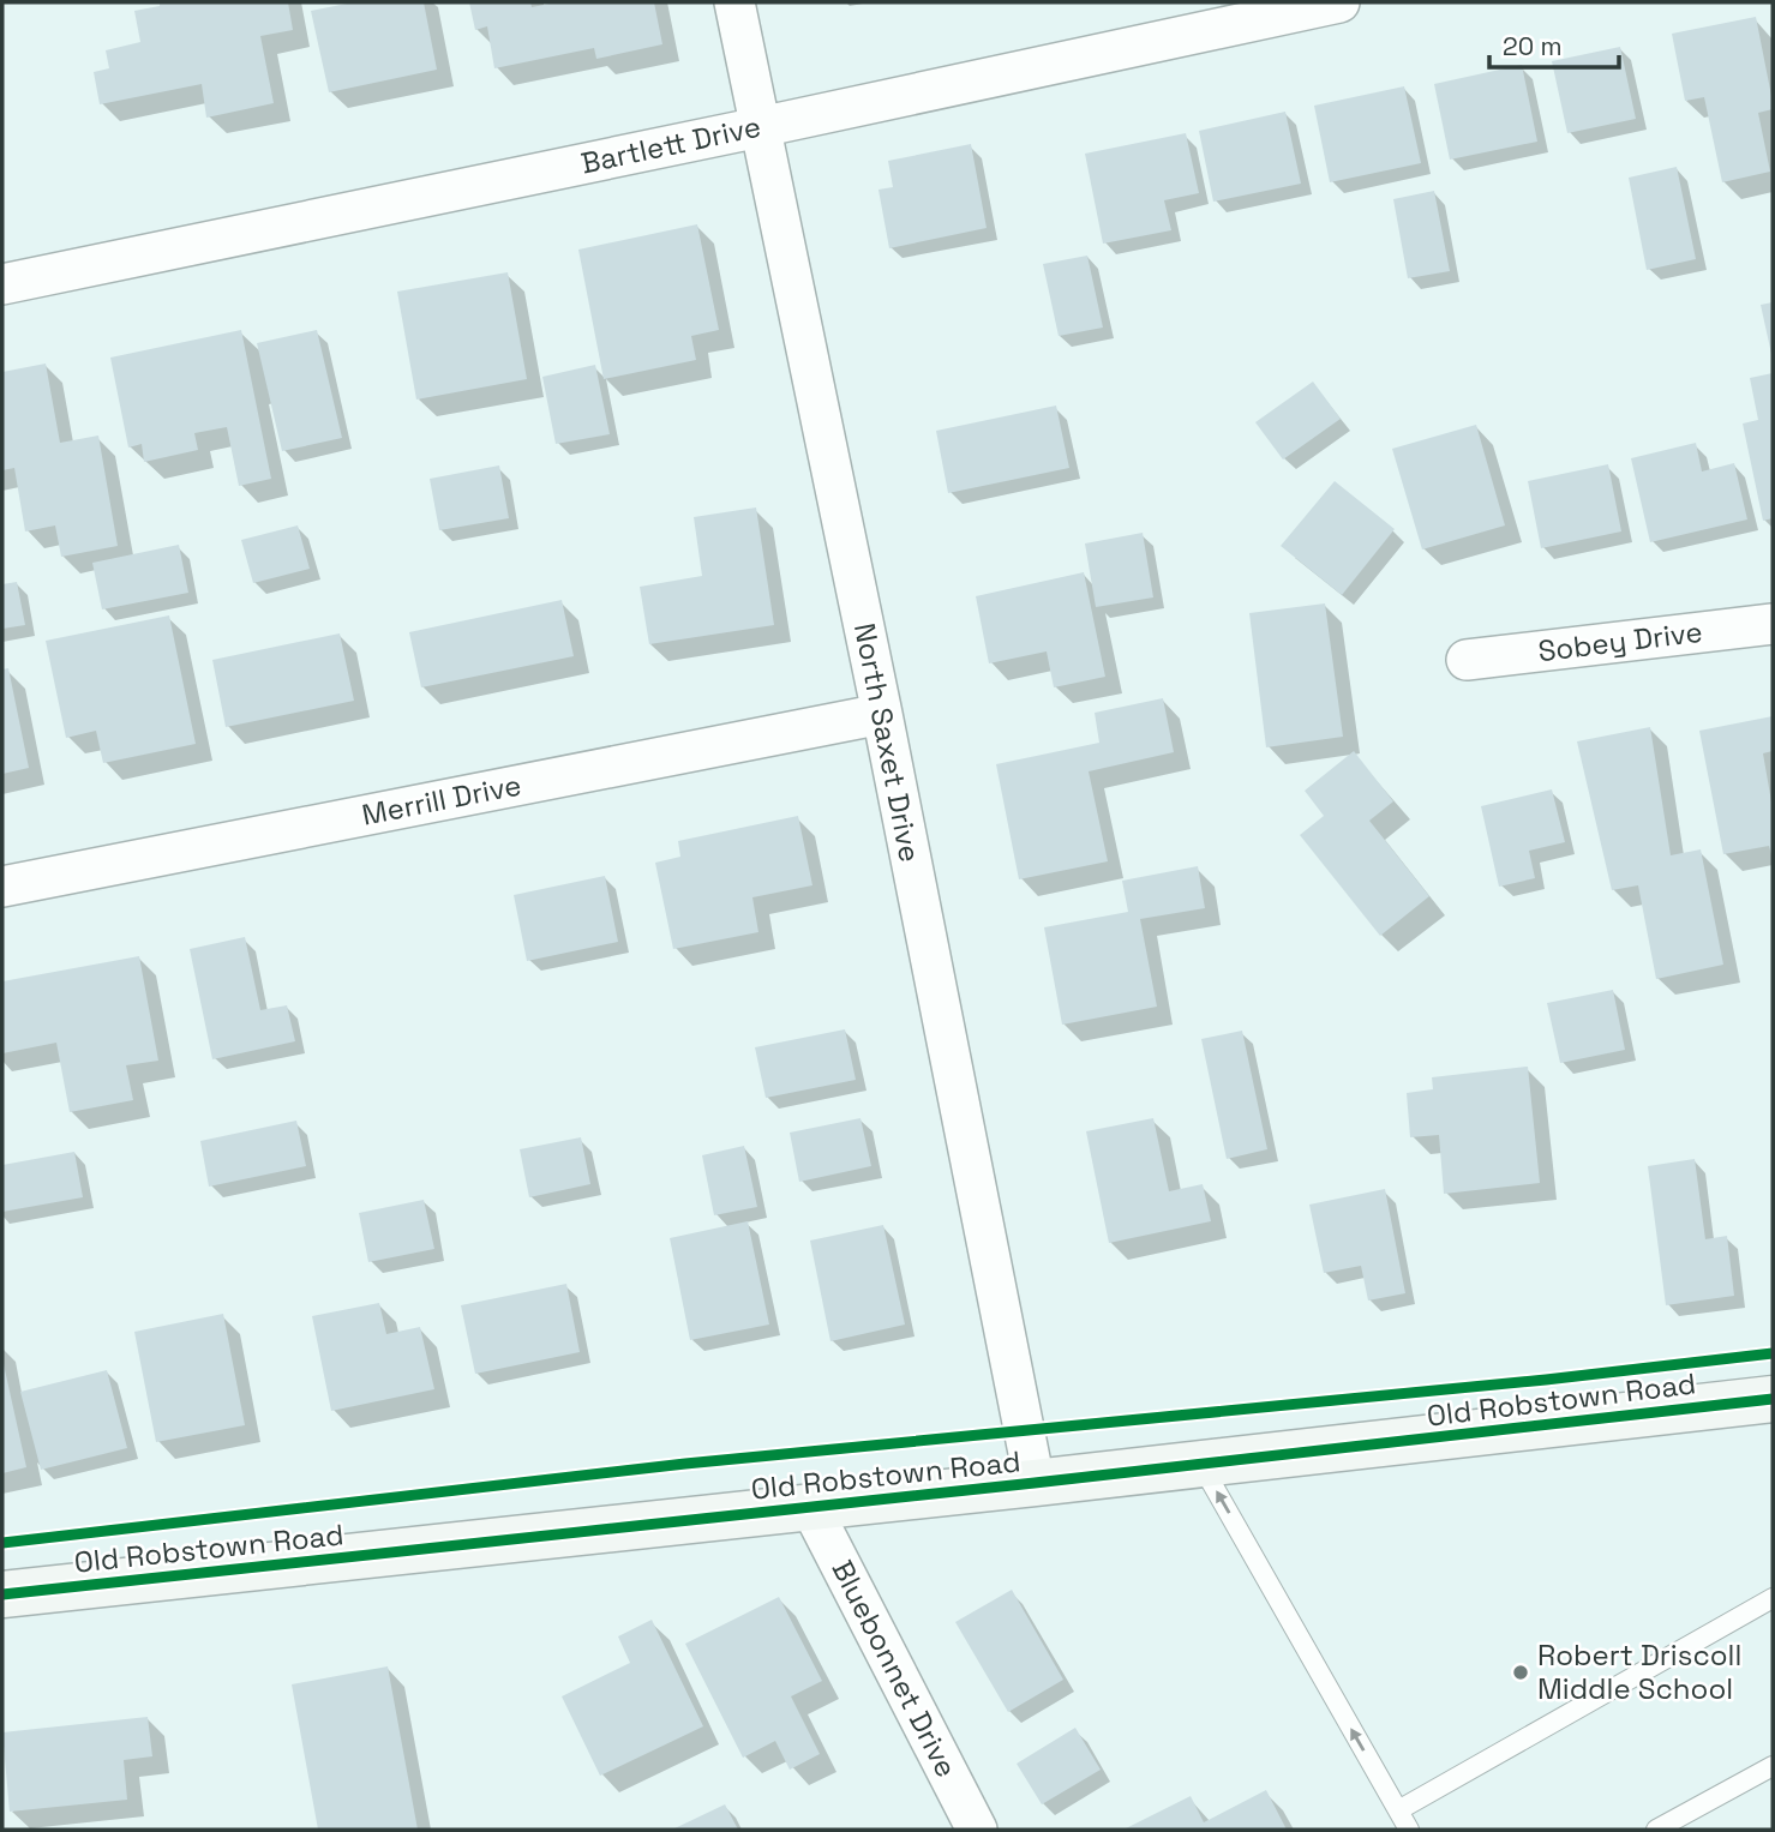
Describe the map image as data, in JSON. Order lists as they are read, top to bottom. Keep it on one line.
{"streets":{"street":["Bartlett Drive","Sobey Drive","North Saxet Drive","Merrill Drive","Old Robstown Road","Bluebonnet Drive"]},"crossings":[["Bartlett Drive","North Saxet Drive"],["North Saxet Drive","Merrill Drive"],["North Saxet Drive","Old Robstown Road"],["Old Robstown Road","Bluebonnet Drive"]],"places":["Robert Driscoll Middle School"],"scale_bar":"20 m"}
